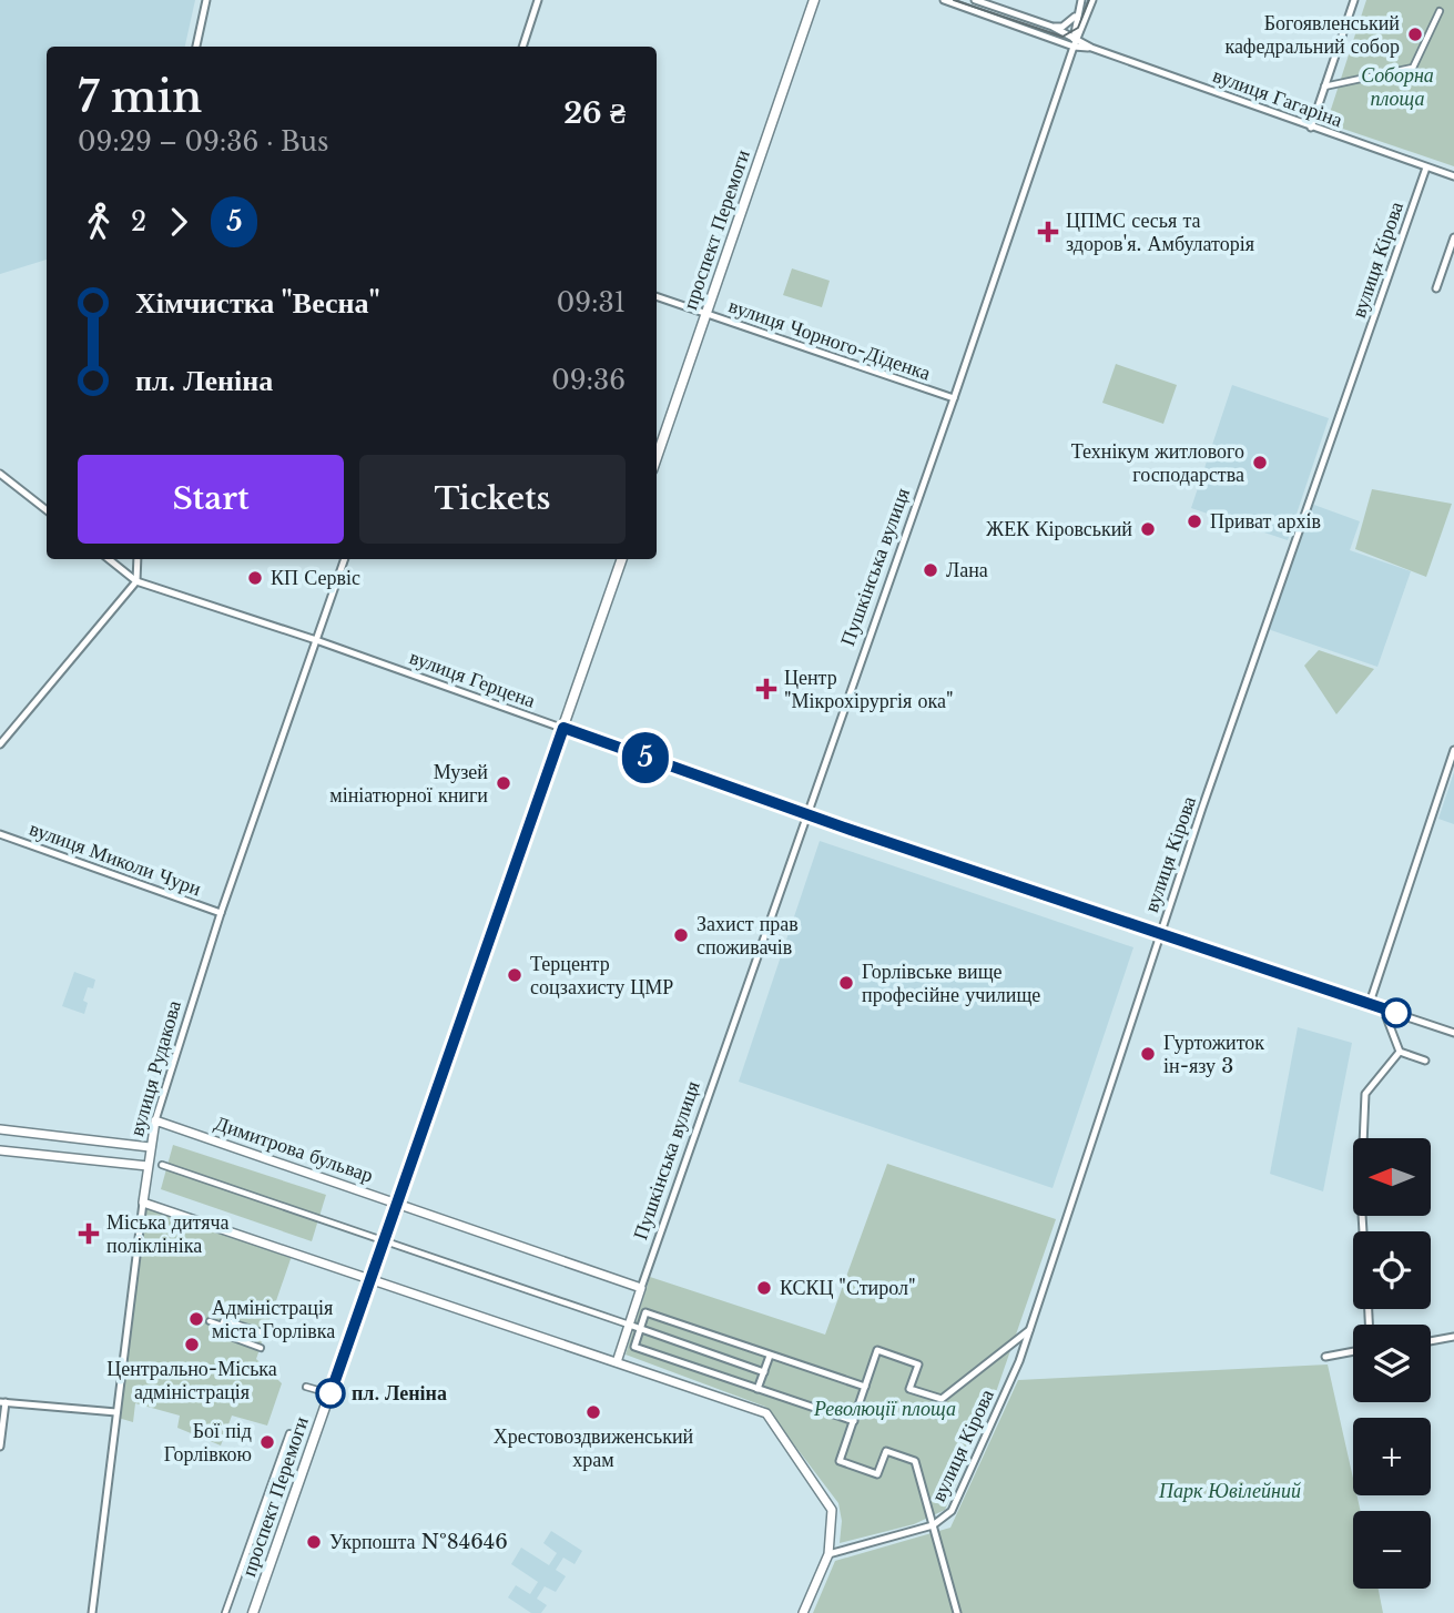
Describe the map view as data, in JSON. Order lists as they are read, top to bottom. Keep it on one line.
{"streets":{"main road":["проспект Перемоги"],"street":["вулиця Гагаріна","вулиця Кірова","вулиця Чорного-Діденка","Пушкінська вулиця","вулиця Герцена","вулиця Миколи Чури","вулиця Рудакова","Димитрова бульвар"]},"crossings":[["вулиця Гагаріна","вулиця Кірова"],["вулиця Гагаріна","Пушкінська вулиця"],["проспект Перемоги","вулиця Чорного-Діденка"],["проспект Перемоги","вулиця Герцена"],["проспект Перемоги","Димитрова бульвар"],["вулиця Кірова","вулиця Герцена"],["вулиця Чорного-Діденка","Пушкінська вулиця"],["Пушкінська вулиця","вулиця Герцена"],["Пушкінська вулиця","Димитрова бульвар"],["вулиця Герцена","вулиця Рудакова"],["вулиця Миколи Чури","вулиця Рудакова"],["вулиця Рудакова","Димитрова бульвар"]],"parks":["Соборна площа","Революції площа","Парк Ювілейний"],"places":{"other":["Богоявленський кафедральний собор","Технікум житлового господарства","Приват архів","ЖЕК Кіровський","Лана","КП Сервіс","Музей мініатюрної книги","Захист прав споживачів","Терцентр соцзахисту ЦМР","Горлівське вище професійне училище","Гуртожиток ін-язу 3","КСКЦ \"Стирол\"","Адміністрація міста Горлівка","Центрально-Міська адміністрація","пл. Леніна","Хрестовоздвиженський храм","Бої під Горлівкою","Укрпошта №84646"],"health":["ЦПМС сесья та здоров'я. Амбулаторія","Центр \"Мікрохірургія ока\"","Міська дитяча поліклініка"]},"lines":["bus line 5"],"north":"left","page":{"on_map":"5","heading":["7 min","09:29 – 09:36 · Bus","26 ₴"],"legs":["2","5"],"list":[{"name":"Хімчистка \"Весна\"","value":"09:31"},{"name":"пл. Леніна","value":"09:36"}],"buttons":["Start","Tickets"],"map_buttons":["+","−"]}}
